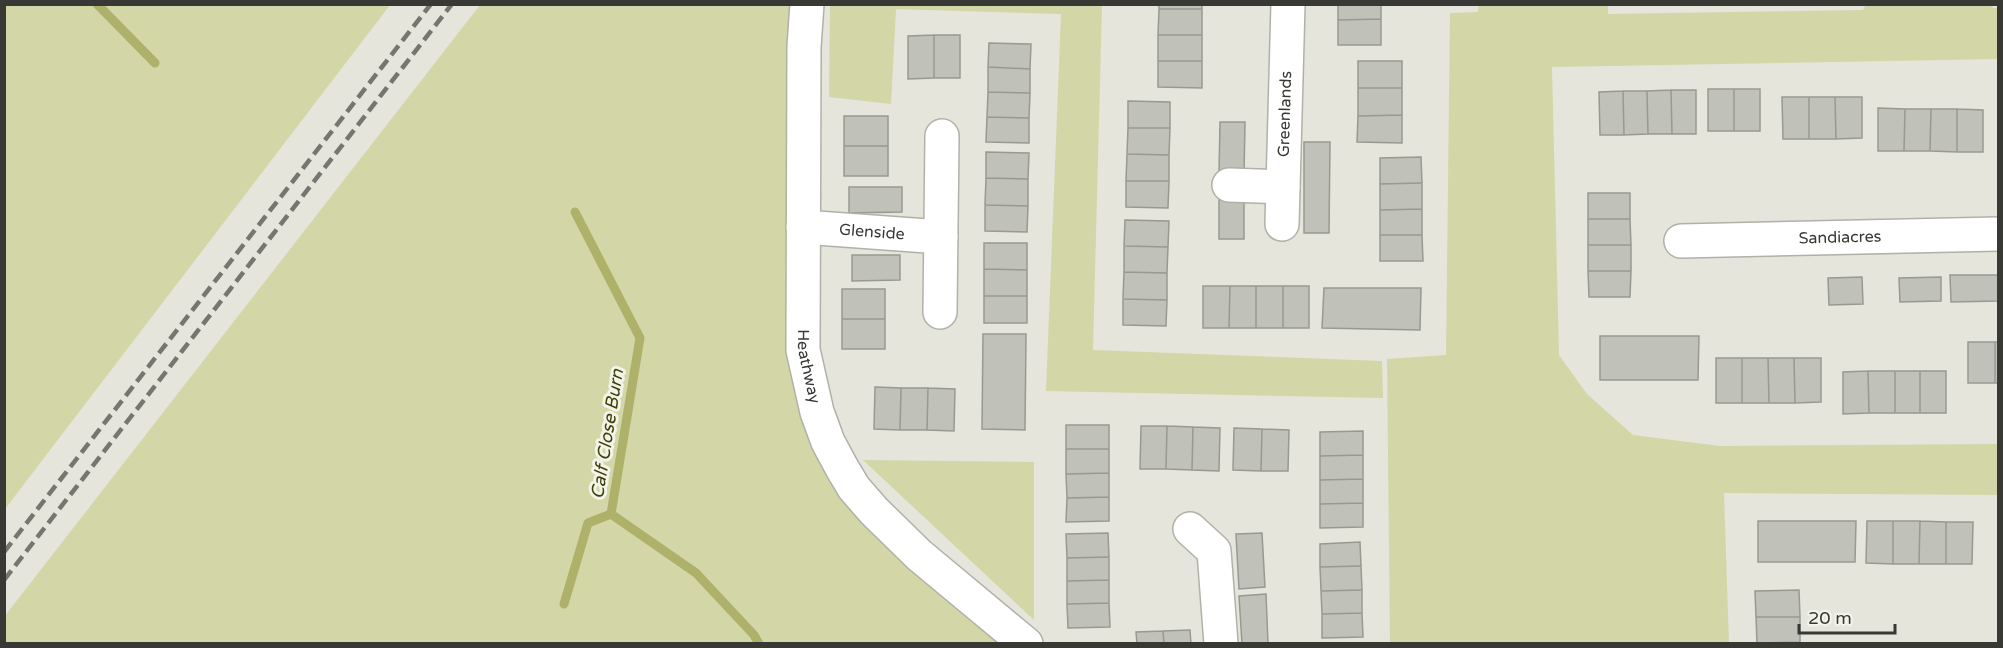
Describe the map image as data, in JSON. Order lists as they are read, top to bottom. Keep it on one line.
{"streets":{"street":["Greenlands","Glenside","Sandiacres","Heathway"]},"crossings":[["Glenside","Heathway"]],"water":["Calf Close Burn"],"scale_bar":"20 m"}
